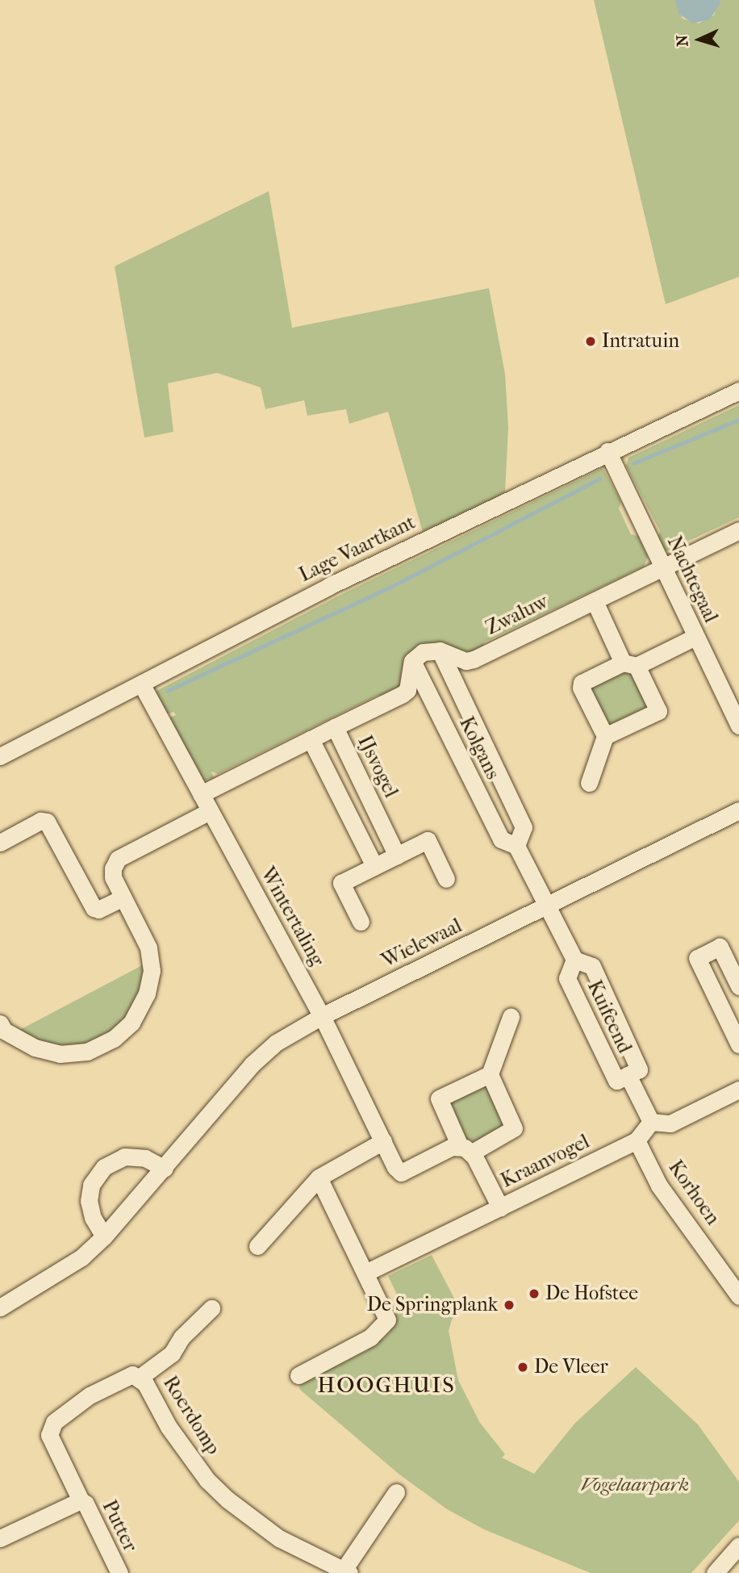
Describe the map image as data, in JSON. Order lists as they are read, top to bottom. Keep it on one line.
{"streets":{"street":["Lage Vaartkant","Nachtegaal","Zwaluw","Kolgans","IJsvogel","Wintertaling","Wielewaal","Kuifeend","Kraanvogel","Korhoen","Roerdomp","Putter"]},"crossings":[["Lage Vaartkant","Nachtegaal"],["Lage Vaartkant","Wintertaling"],["Nachtegaal","Zwaluw"],["Zwaluw","Kolgans"],["Kolgans","Wielewaal"],["Kolgans","Kuifeend"],["Wintertaling","Wielewaal"],["Wielewaal","Kuifeend"],["Kuifeend","Kraanvogel"],["Kraanvogel","Korhoen"],["Roerdomp","Putter"]],"districts":["HOOGHUIS"],"parks":["Vogelaarpark"],"places":["Intratuin","De Hofstee","De Springplank","De Vleer"],"north":"left"}
